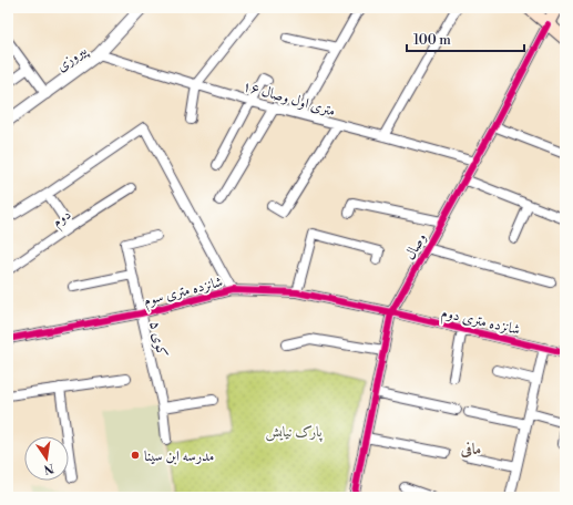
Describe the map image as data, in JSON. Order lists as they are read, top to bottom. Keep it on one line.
{"streets":{"street":["پیروزی","۱۶ متری اول وصال","دوم","وصال","شانزده متری سوم","شانزده متری دوم","کوی ۵"]},"crossings":[["پیروزی","۱۶ متری اول وصال"],["۱۶ متری اول وصال","وصال"],["وصال","شانزده متری سوم"],["وصال","شانزده متری دوم"],["شانزده متری سوم","شانزده متری دوم"],["شانزده متری سوم","کوی ۵"]],"districts":["مافی"],"parks":["پارک نیایش"],"places":["مدرسه ابن سینا"],"scale_bar":"100 m","north":"bottom"}
